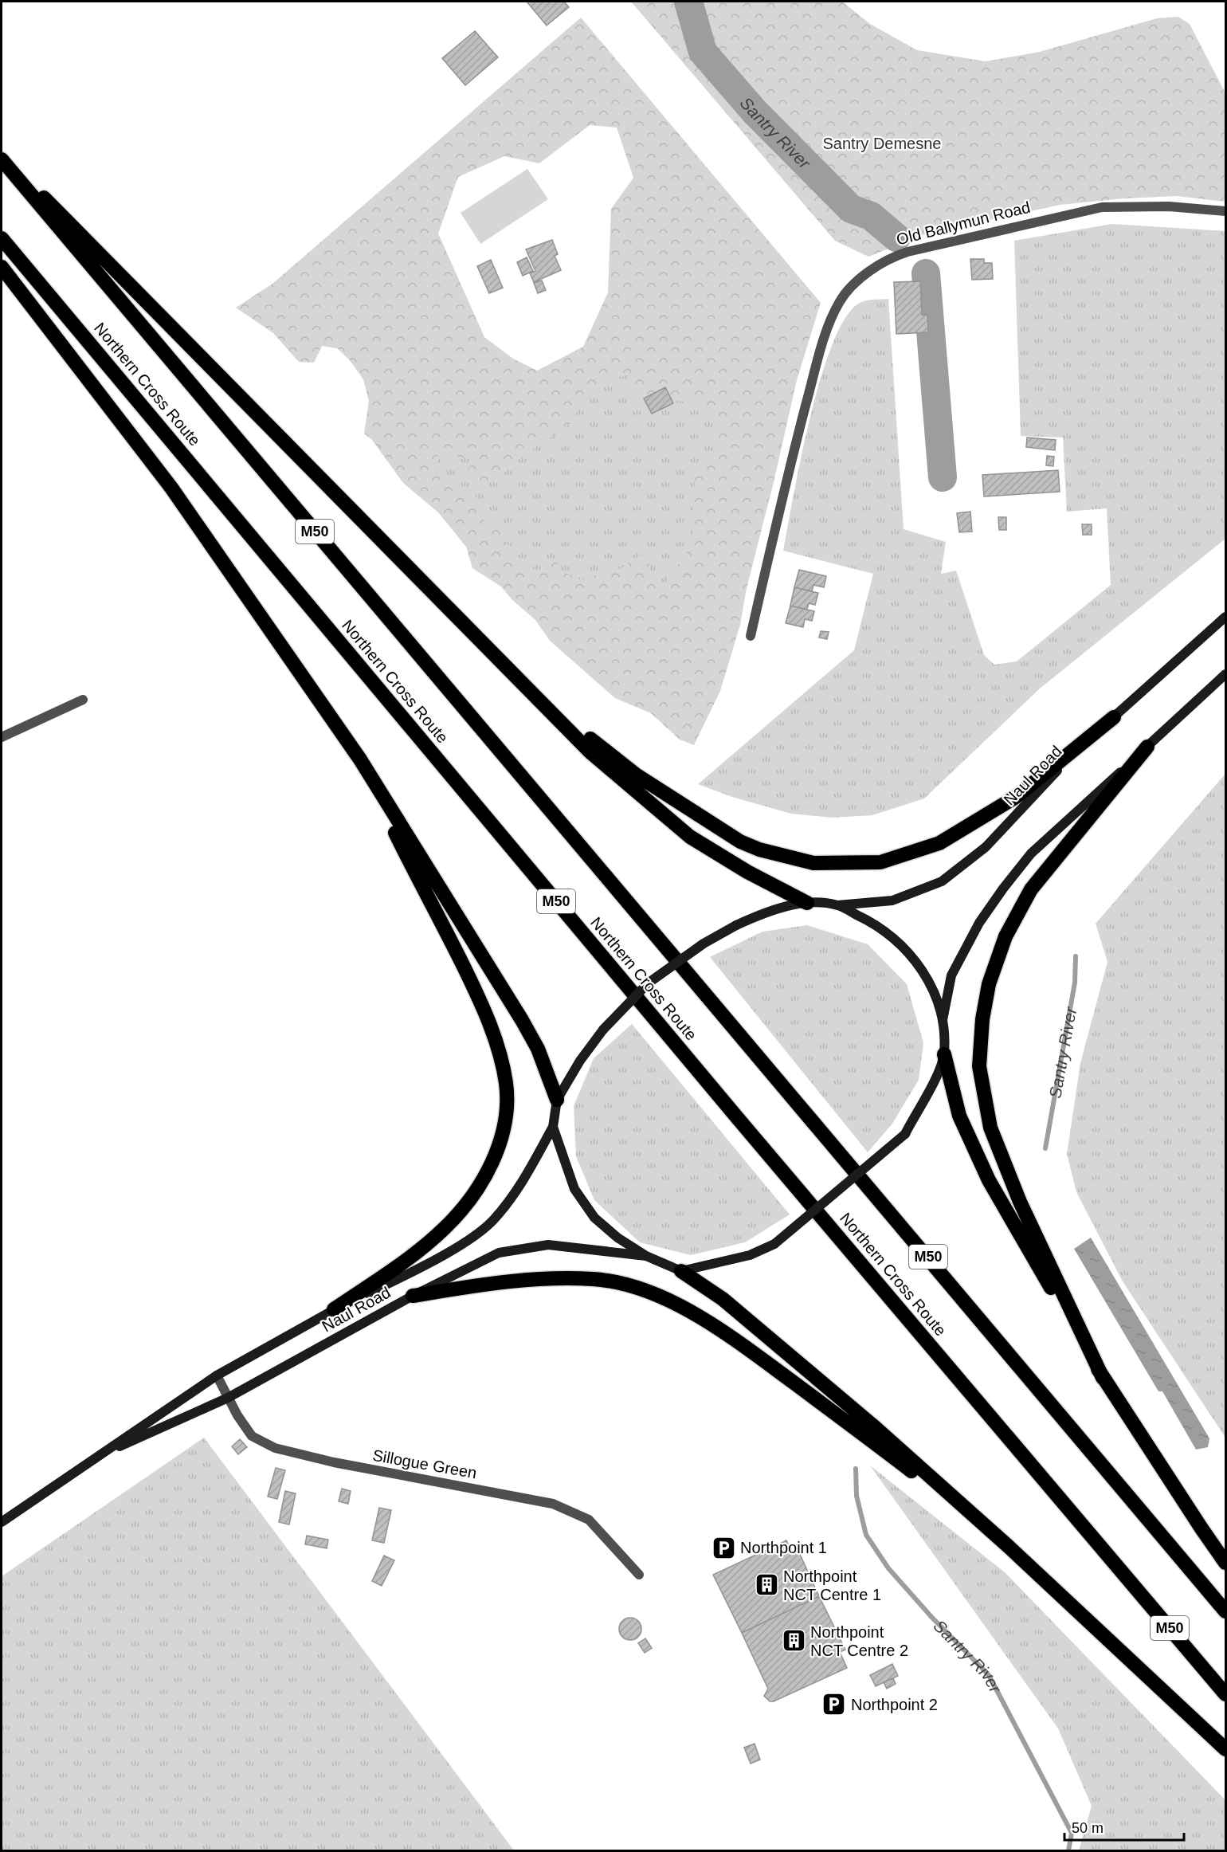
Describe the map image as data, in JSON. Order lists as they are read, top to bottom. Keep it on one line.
{"streets":{"highway":["Northern Cross Route","M50"],"main road":["Naul Road"],"street":["Old Ballymun Road","Sillogue Green"]},"crossings":[["Naul Road","Sillogue Green"]],"water":["Santry River"],"parks":["Santry Demesne"],"places":{"parking":["Northpoint 1","Northpoint 2"],"building":["Northpoint NCT Centre 1","Northpoint NCT Centre 2"]},"scale_bar":"50 m"}
